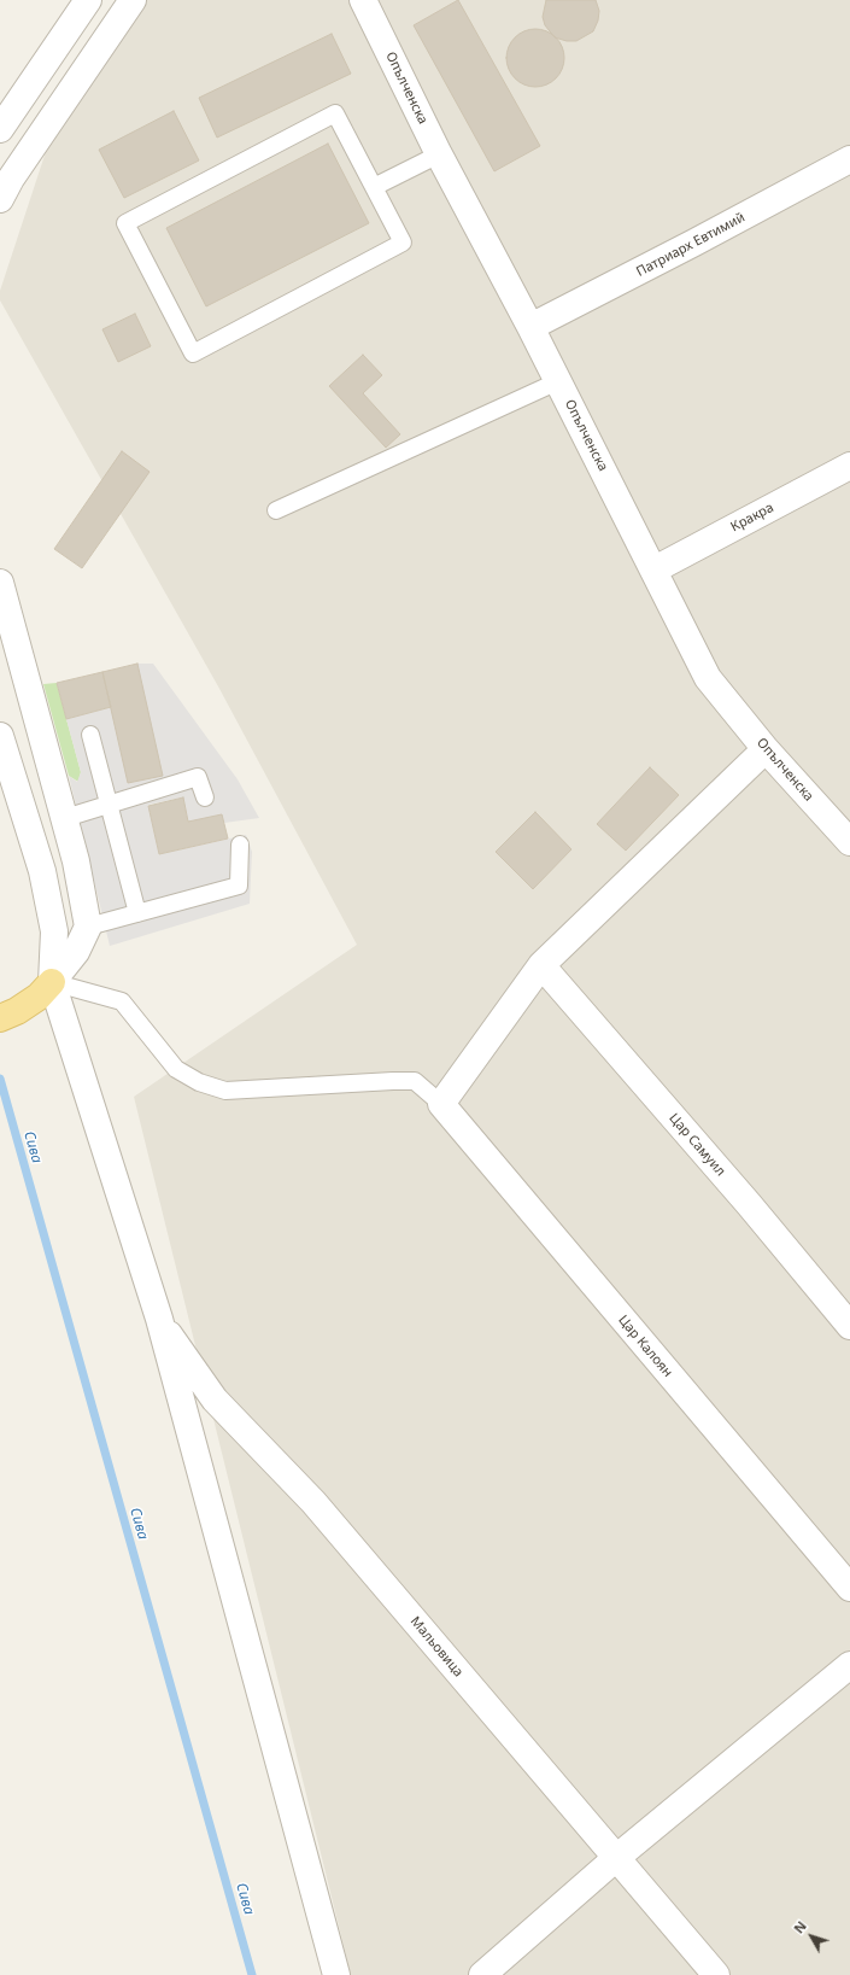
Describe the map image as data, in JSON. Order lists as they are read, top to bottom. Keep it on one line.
{"streets":{"street":["Опълченска","Патриарх Евтимий","Кракра","Цар Самуил","Цар Калоян","Мальовица"]},"crossings":[["Опълченска","Патриарх Евтимий"],["Опълченска","Кракра"]],"water":["Сива"],"north":"top left"}
